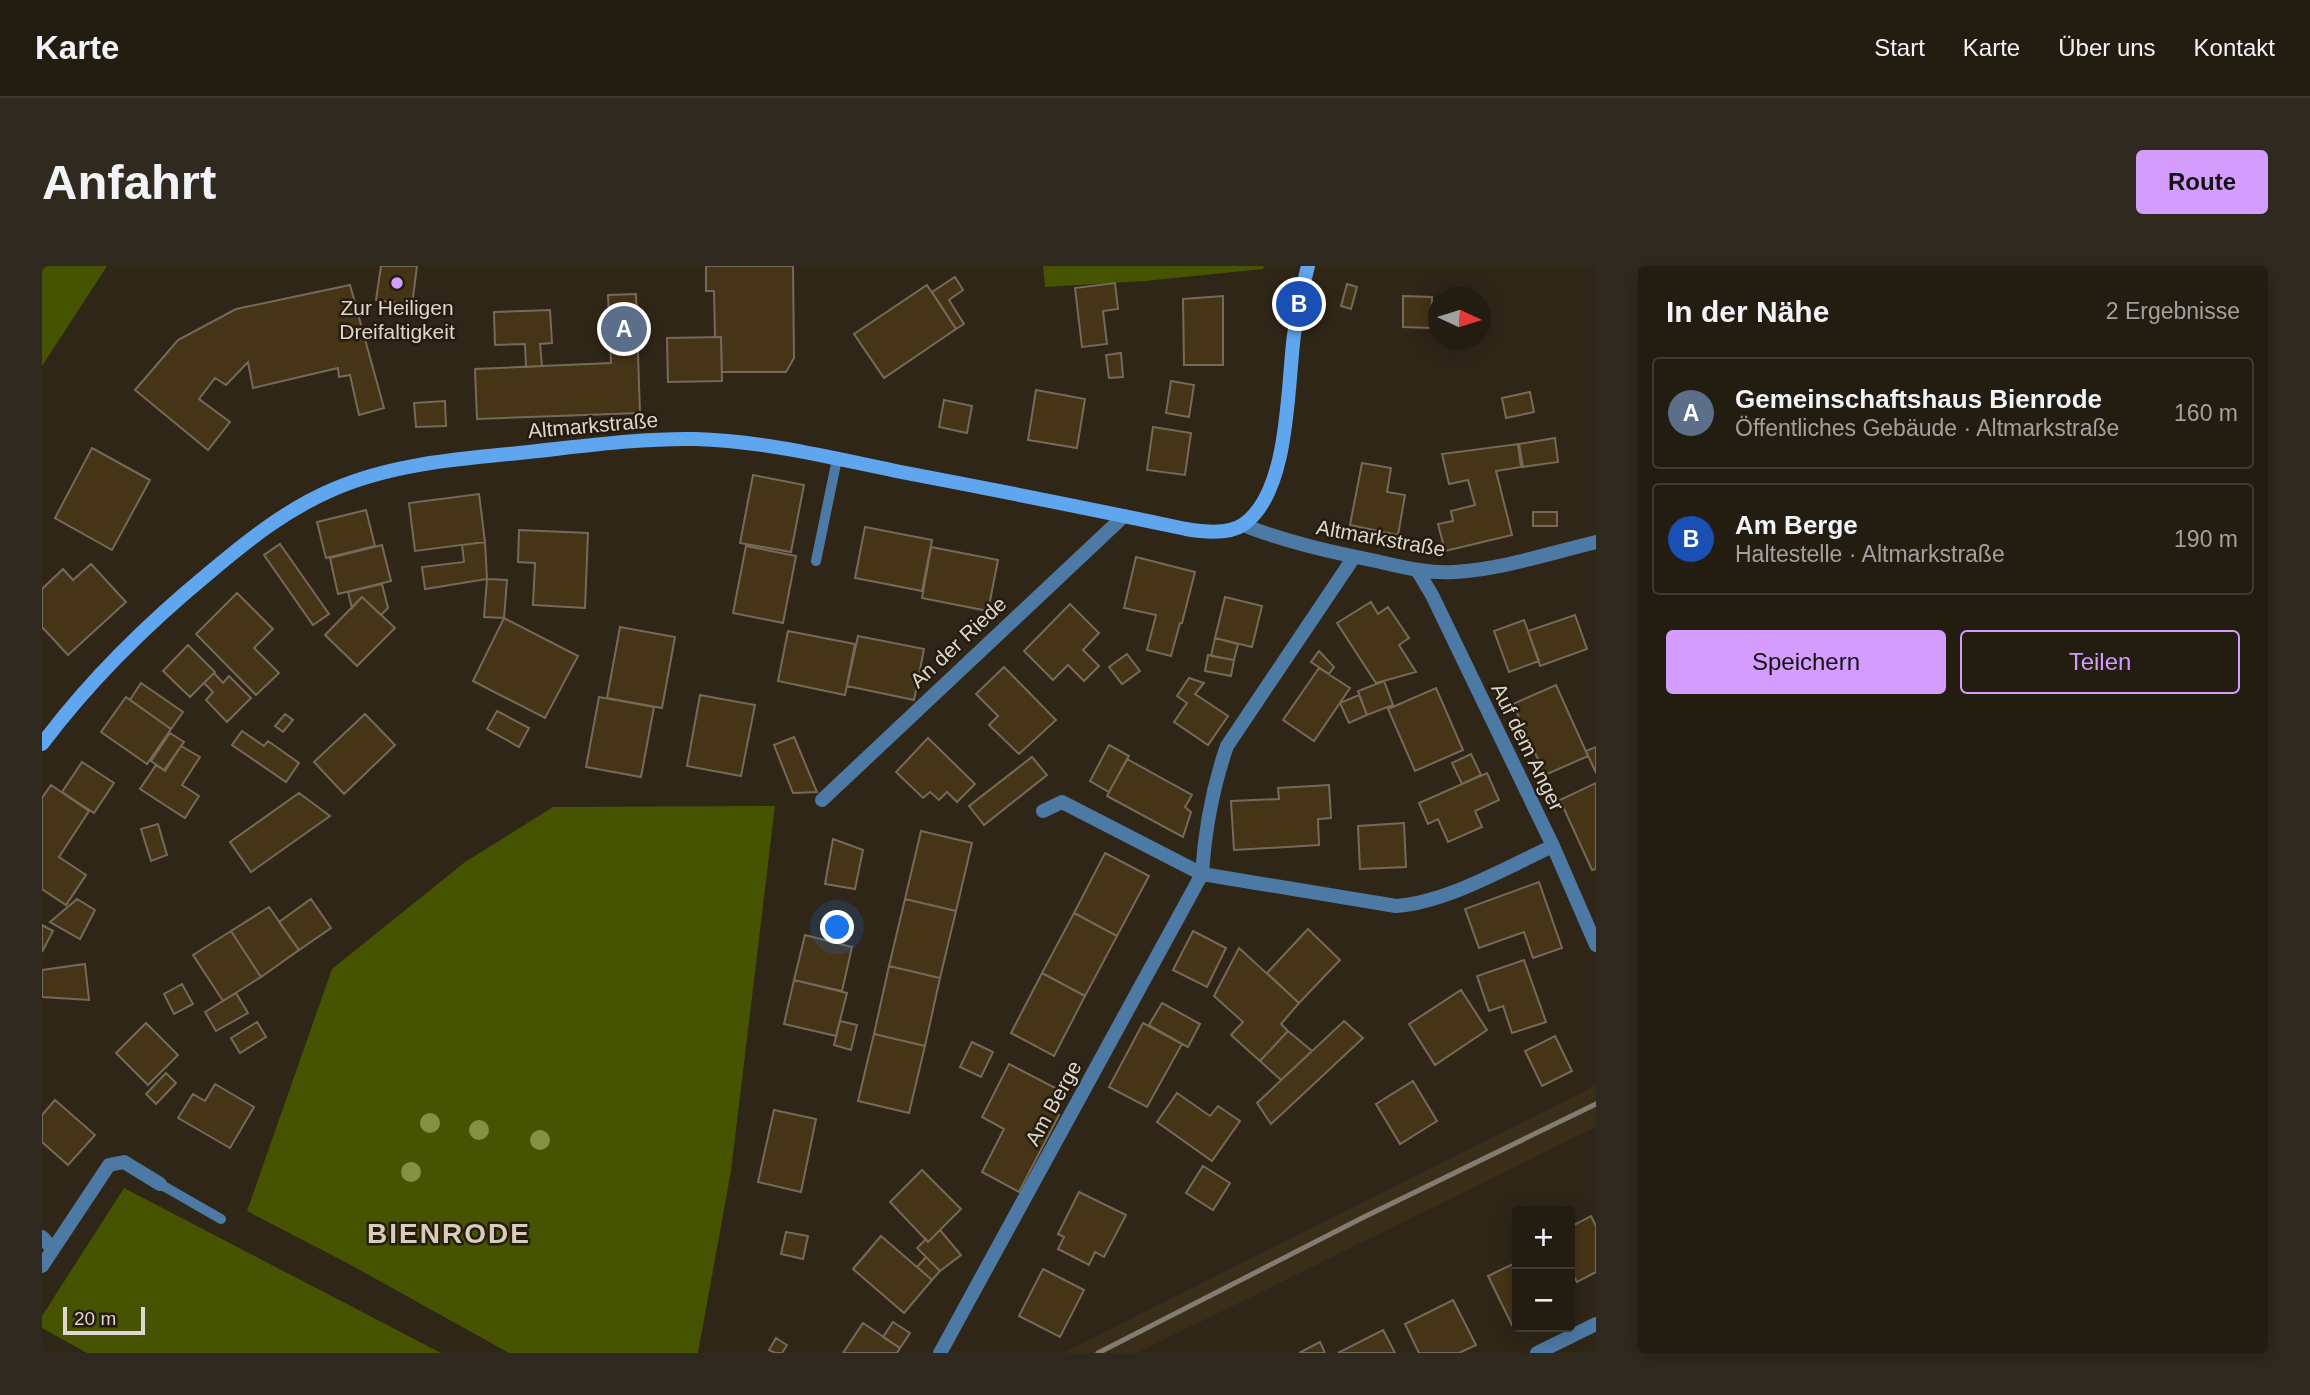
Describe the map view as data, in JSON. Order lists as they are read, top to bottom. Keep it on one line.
{"streets":{"main road":["Altmarkstraße"],"street":["An der Riede","Auf dem Anger","Am Berge"]},"crossings":[["Altmarkstraße","An der Riede"],["Altmarkstraße","Auf dem Anger"],["Altmarkstraße","Am Berge"]],"districts":["BIENRODE"],"places":["Zur Heiligen Dreifaltigkeit"],"scale_bar":"20 m","north":"right","page":{"header":"Karte","nav":["Start","Karte","Über uns","Kontakt"],"buttons":["Route",["Speichern","Teilen"]],"title":"Anfahrt","heading":["In der Nähe","2 Ergebnisse"],"pins":["B","A"],"list":[{"mark":"A","name":"Gemeinschaftshaus Bienrode","note":"Öffentliches Gebäude · Altmarkstraße","value":"160 m"},{"mark":"B","name":"Am Berge","note":"Haltestelle · Altmarkstraße","value":"190 m"}],"map_buttons":["+","−"],"scale":"20 m"}}
